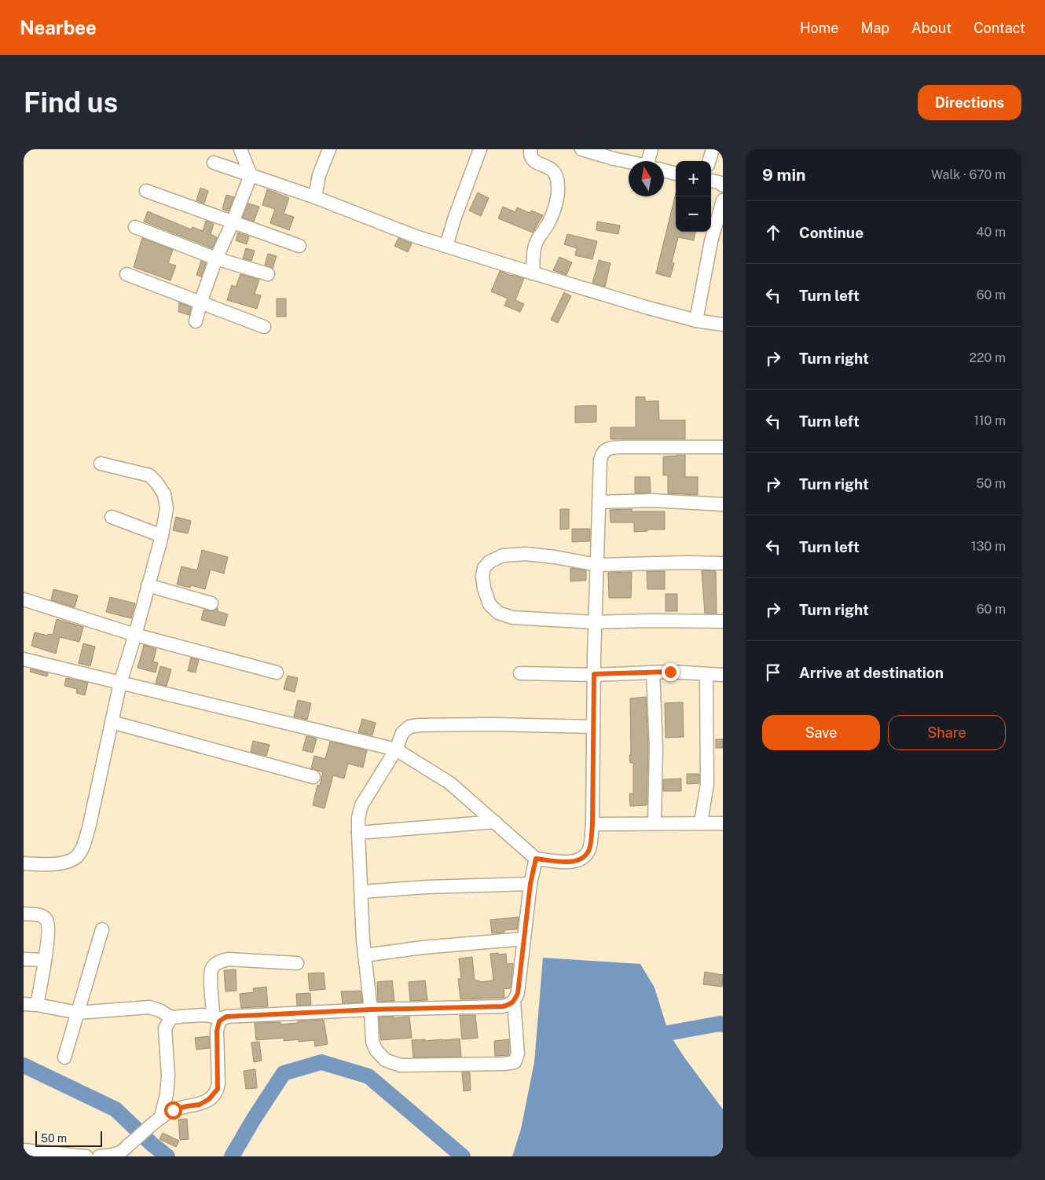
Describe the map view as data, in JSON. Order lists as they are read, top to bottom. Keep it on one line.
{"scale_bar":"50 m","north":"top","page":{"header":"Nearbee","nav":["Home","Map","About","Contact"],"buttons":["Directions",["Save","Share"]],"title":"Find us","heading":["9 min","Walk · 670 m"],"map_buttons":["+","−"],"list":[["Continue","40 m"],["Turn left","60 m"],["Turn right","220 m"],["Turn left","110 m"],["Turn right","50 m"],["Turn left","130 m"],["Turn right","60 m"],"Arrive at destination"],"scale":"50 m"}}
